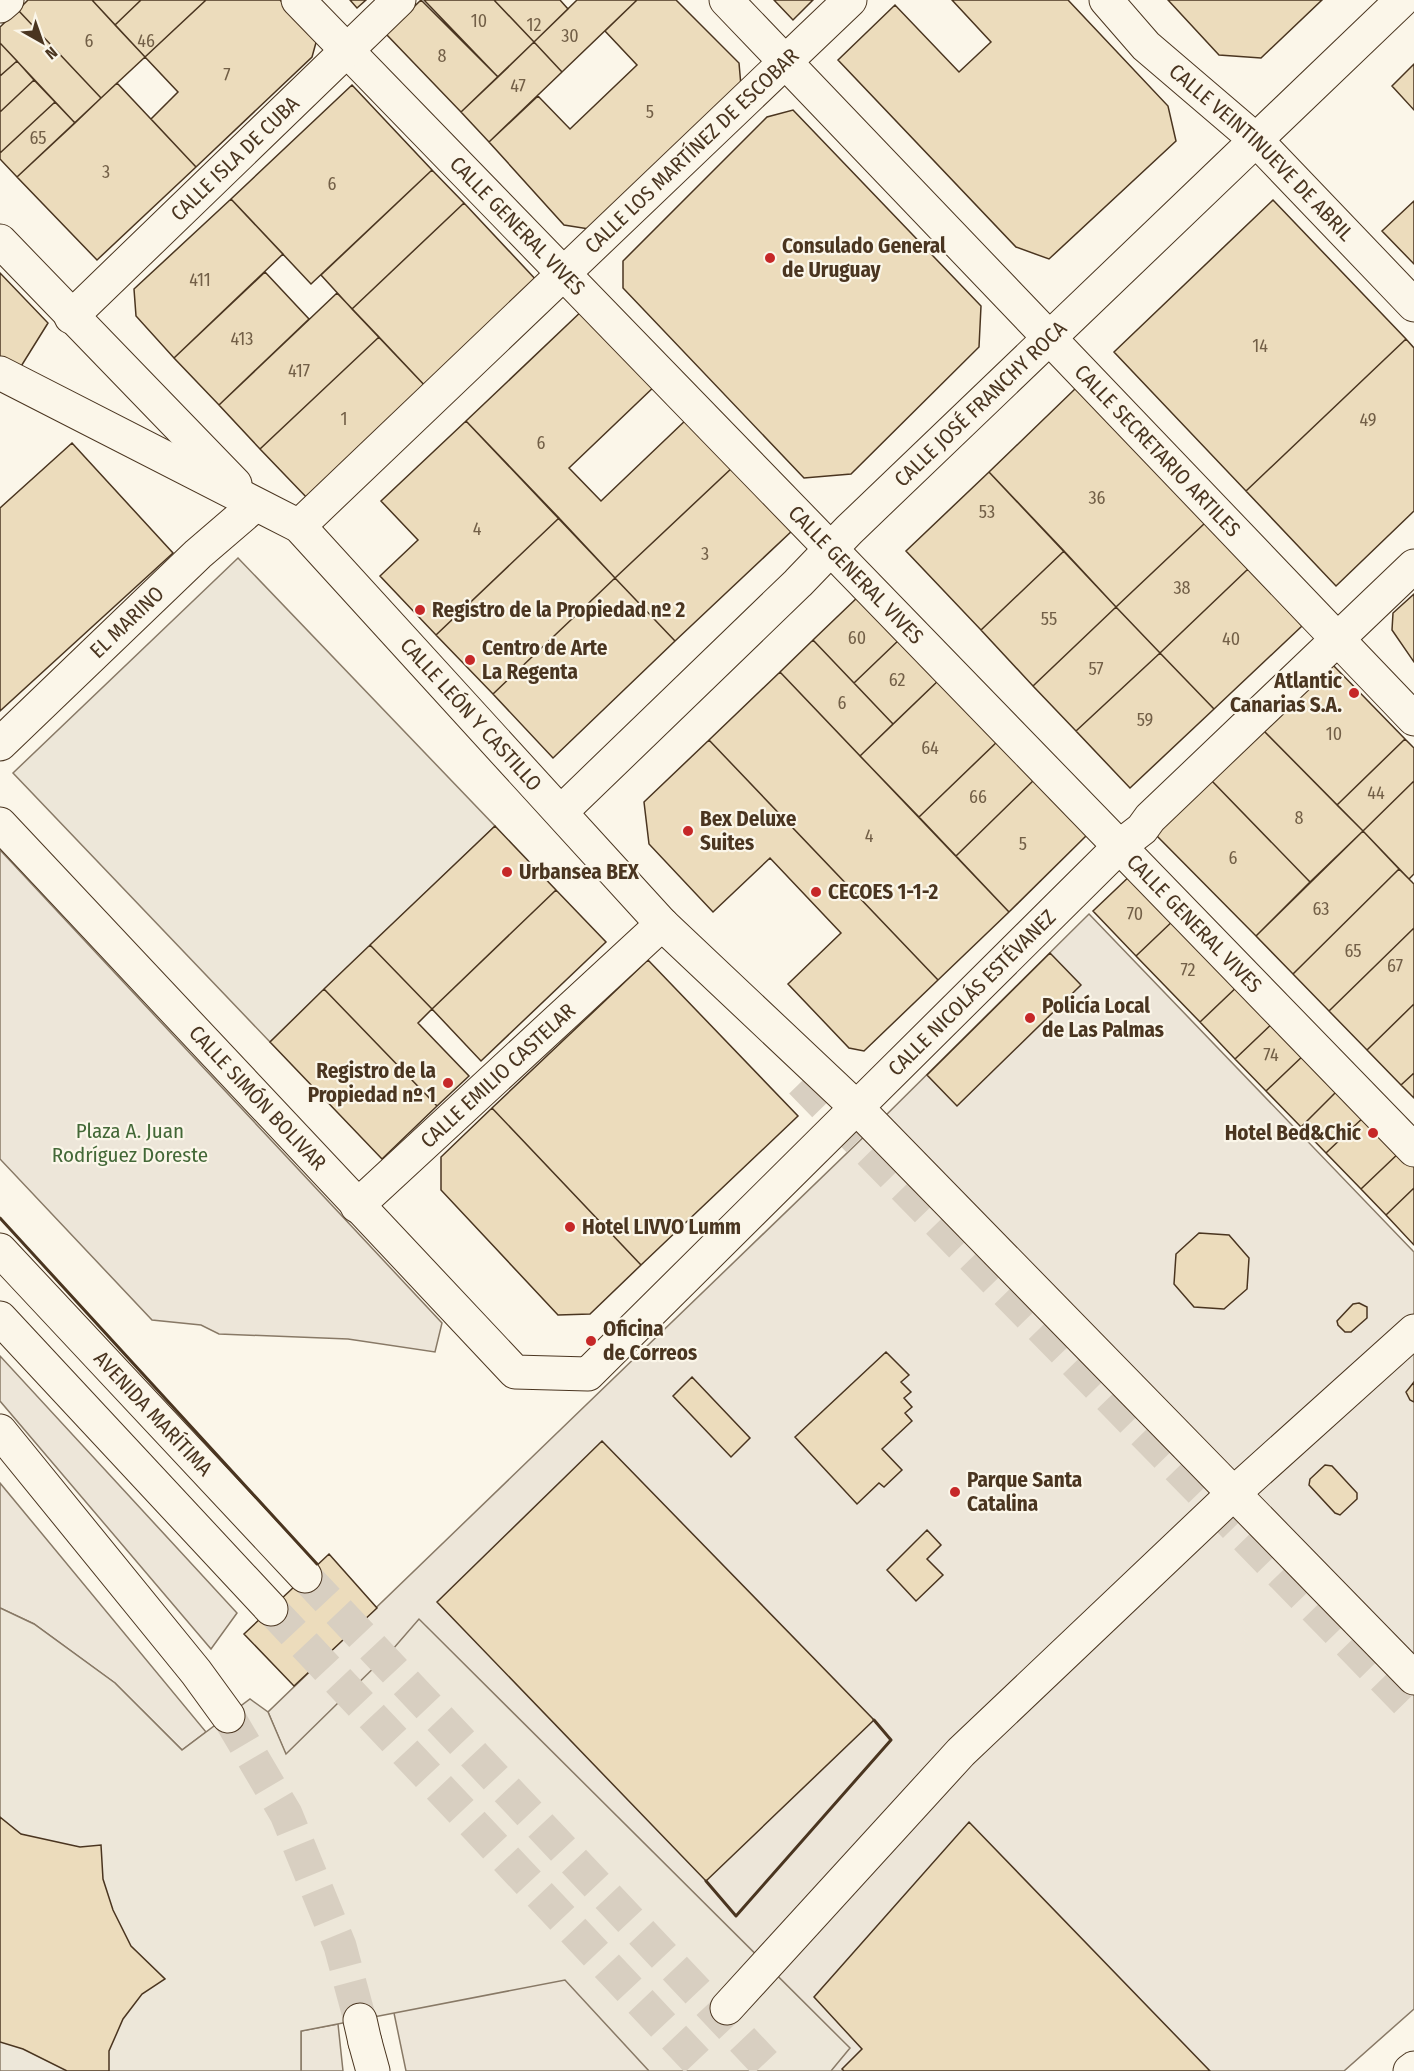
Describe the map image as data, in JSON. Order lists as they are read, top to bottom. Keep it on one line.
{"streets":{"main road":["CALLE LOS MARTÍNEZ DE ESCOBAR","CALLE VEINTINUEVE DE ABRIL","CALLE ISLA DE CUBA","CALLE GENERAL VIVES","CALLE JOSÉ FRANCHY ROCA","CALLE SECRETARIO ARTILES","EL MARINO","CALLE LEÓN Y CASTILLO","CALLE NICOLÁS ESTÉVANEZ","CALLE EMILIO CASTELAR","CALLE SIMÓN BOLIVAR","AVENIDA MARÍTIMA"]},"crossings":[["CALLE LOS MARTÍNEZ DE ESCOBAR","CALLE GENERAL VIVES"],["CALLE LOS MARTÍNEZ DE ESCOBAR","CALLE SECRETARIO ARTILES"],["CALLE LOS MARTÍNEZ DE ESCOBAR","CALLE LEÓN Y CASTILLO"],["CALLE VEINTINUEVE DE ABRIL","CALLE JOSÉ FRANCHY ROCA"],["CALLE ISLA DE CUBA","CALLE GENERAL VIVES"],["CALLE ISLA DE CUBA","CALLE LEÓN Y CASTILLO"],["CALLE GENERAL VIVES","CALLE JOSÉ FRANCHY ROCA"],["CALLE GENERAL VIVES","CALLE NICOLÁS ESTÉVANEZ"],["CALLE JOSÉ FRANCHY ROCA","CALLE SECRETARIO ARTILES"],["CALLE JOSÉ FRANCHY ROCA","CALLE LEÓN Y CASTILLO"],["CALLE SECRETARIO ARTILES","CALLE NICOLÁS ESTÉVANEZ"],["EL MARINO","CALLE LEÓN Y CASTILLO"],["CALLE LEÓN Y CASTILLO","CALLE NICOLÁS ESTÉVANEZ"],["CALLE LEÓN Y CASTILLO","CALLE EMILIO CASTELAR"],["CALLE NICOLÁS ESTÉVANEZ","CALLE SIMÓN BOLIVAR"],["CALLE EMILIO CASTELAR","CALLE SIMÓN BOLIVAR"]],"parks":["Plaza A. Juan Rodríguez Doreste"],"places":["Consulado General de Uruguay","Registro de la Propiedad nº 2","Centro de Arte La Regenta","Atlantic Canarias S.A.","Bex Deluxe Suites","Urbansea BEX","CECOES 1-1-2","Policía Local de Las Palmas","Registro de la Propiedad nº 1","Hotel Bed&Chic","Hotel LIVVO Lumm","Oficina de Correos","Parque Santa Catalina"],"house_numbers":["10","12","30","6","46","8","7","47","5","65","3","6","411","413","14","417","1","49","6","36","53","4","3","38","55","60","40","57","62","6","59","10","64","44","66","8","4","5","6","63","70","65","67","72","74"],"north":"bottom right"}
